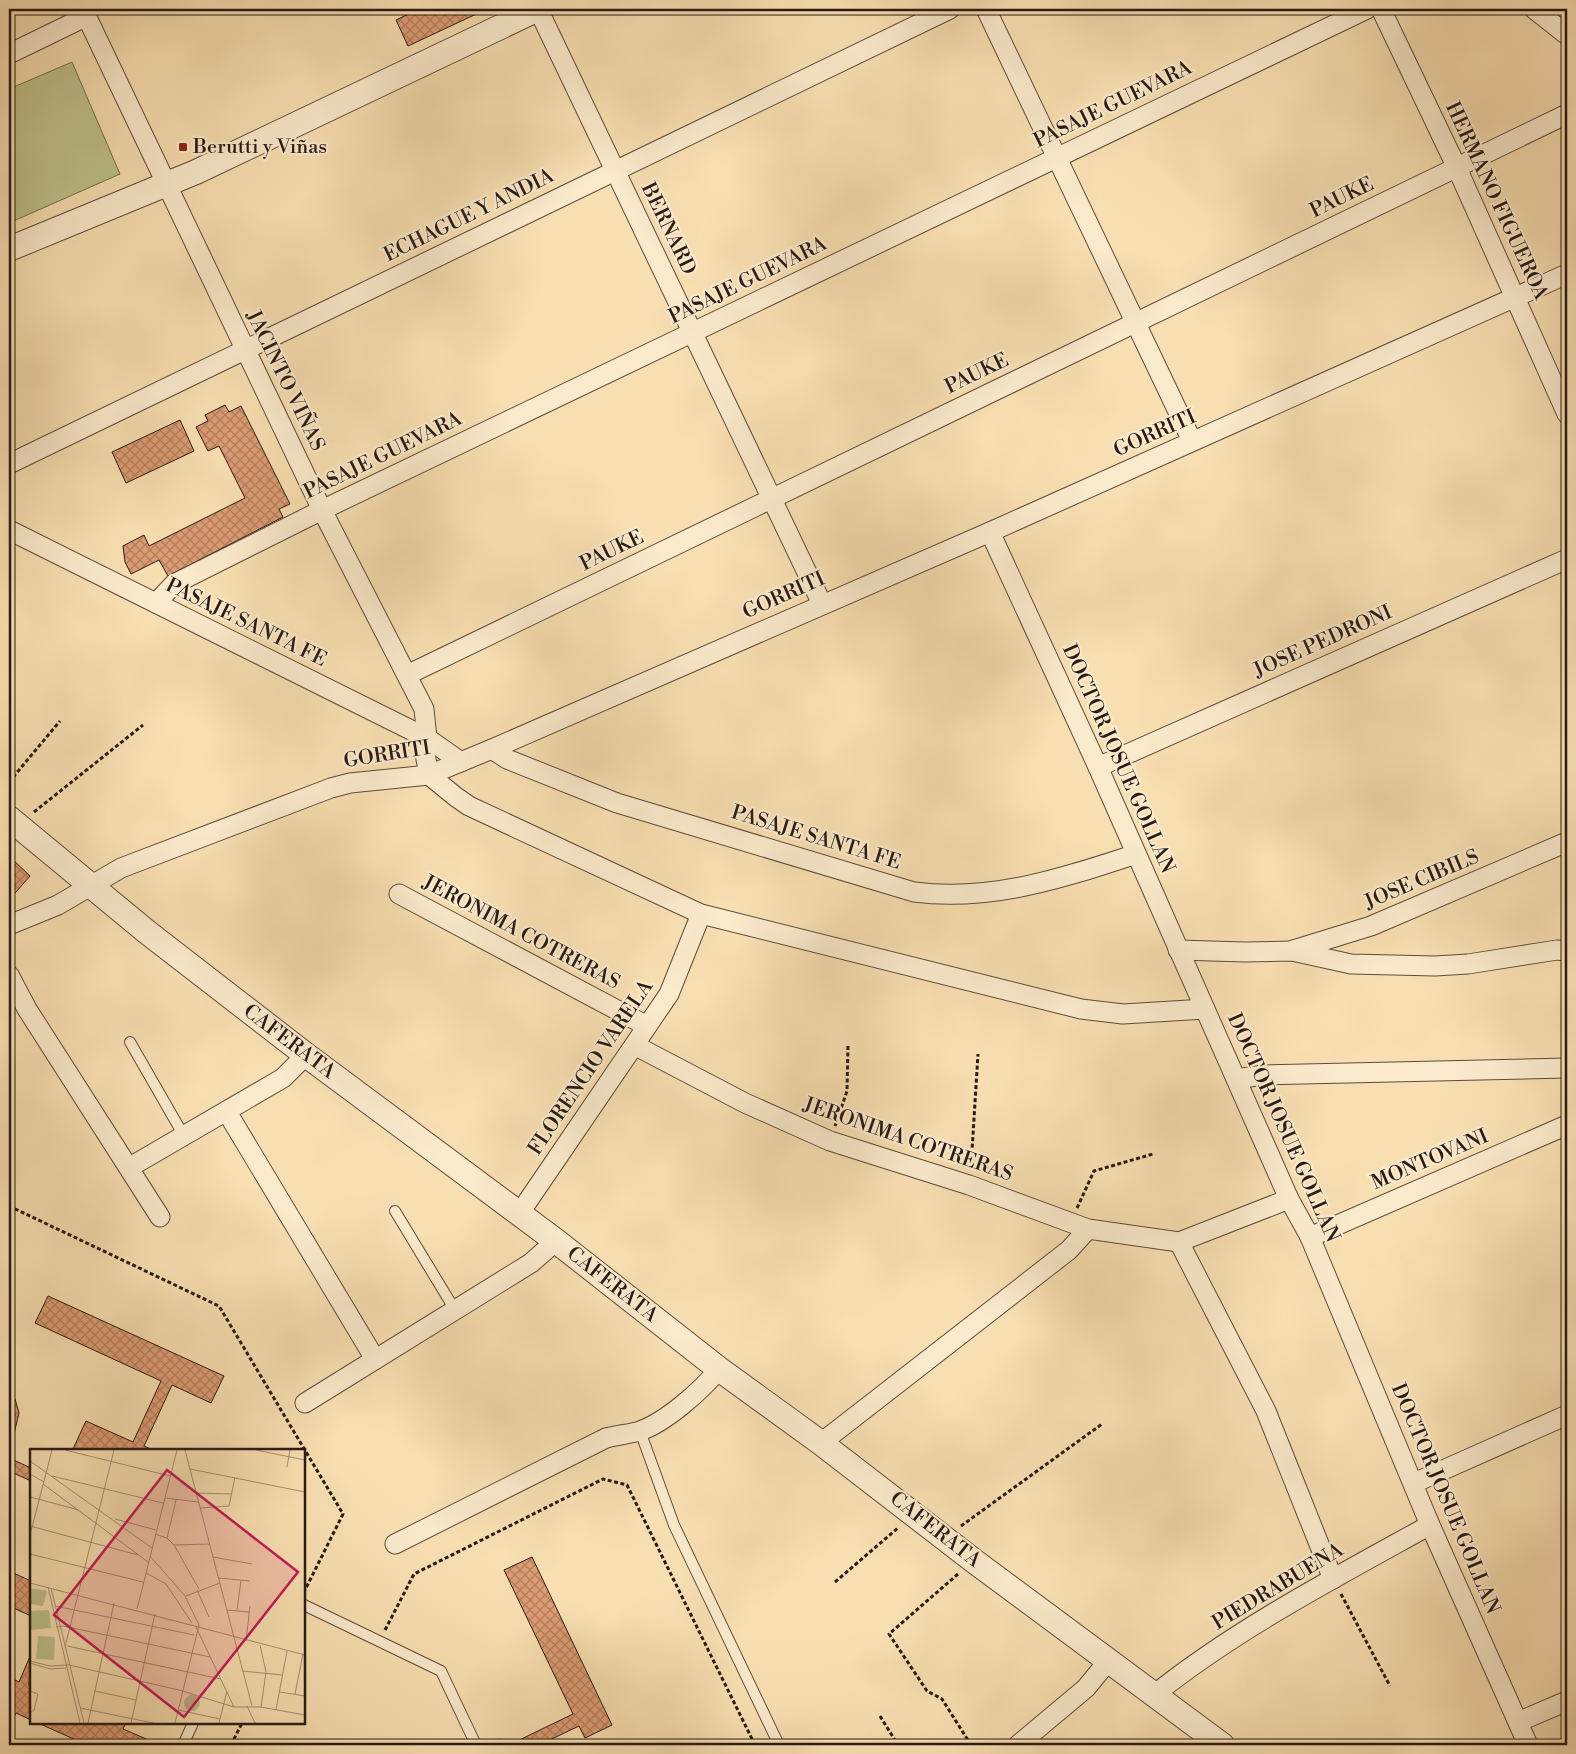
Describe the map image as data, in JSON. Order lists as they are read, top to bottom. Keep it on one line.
{"streets":{"street":["PASAJE GUEVARA","PAUKE","HERMANO FIGUEROA","ECHAGUE Y ANDIA","BERNARD","JACINTO VIÑAS","GORRITI","PASAJE SANTA FE","JOSE PEDRONI","DOCTOR JOSUE GOLLAN","JOSE CIBILS","JERONIMA COTRERAS","CAFERATA","FLORENCIO VARELA","MONTOVANI","PIEDRABUENA"]},"crossings":[["PASAJE GUEVARA","BERNARD"],["PASAJE GUEVARA","JACINTO VIÑAS"],["PASAJE GUEVARA","PASAJE SANTA FE"],["PAUKE","HERMANO FIGUEROA"],["PAUKE","BERNARD"],["PAUKE","JACINTO VIÑAS"],["HERMANO FIGUEROA","GORRITI"],["ECHAGUE Y ANDIA","BERNARD"],["ECHAGUE Y ANDIA","JACINTO VIÑAS"],["BERNARD","GORRITI"],["JACINTO VIÑAS","GORRITI"],["JACINTO VIÑAS","PASAJE SANTA FE"],["GORRITI","PASAJE SANTA FE"],["GORRITI","DOCTOR JOSUE GOLLAN"],["GORRITI","CAFERATA"],["PASAJE SANTA FE","DOCTOR JOSUE GOLLAN"],["JOSE PEDRONI","DOCTOR JOSUE GOLLAN"],["DOCTOR JOSUE GOLLAN","MONTOVANI"],["DOCTOR JOSUE GOLLAN","PIEDRABUENA"],["JERONIMA COTRERAS","FLORENCIO VARELA"],["CAFERATA","FLORENCIO VARELA"],["CAFERATA","PIEDRABUENA"]],"places":{"transit":["Berutti y Viñas"]}}
